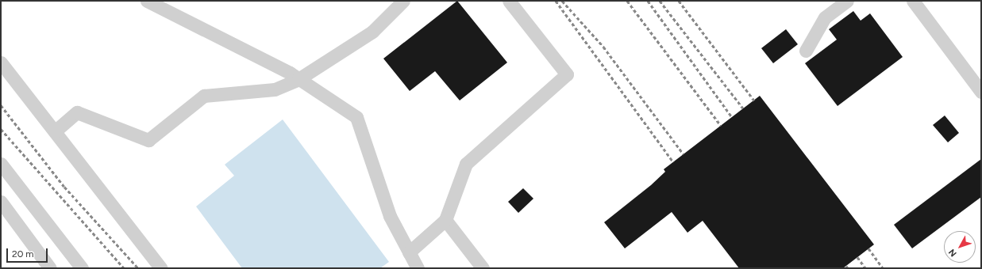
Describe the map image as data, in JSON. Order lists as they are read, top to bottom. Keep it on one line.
{"scale_bar":"20 m","north":"bottom left"}
